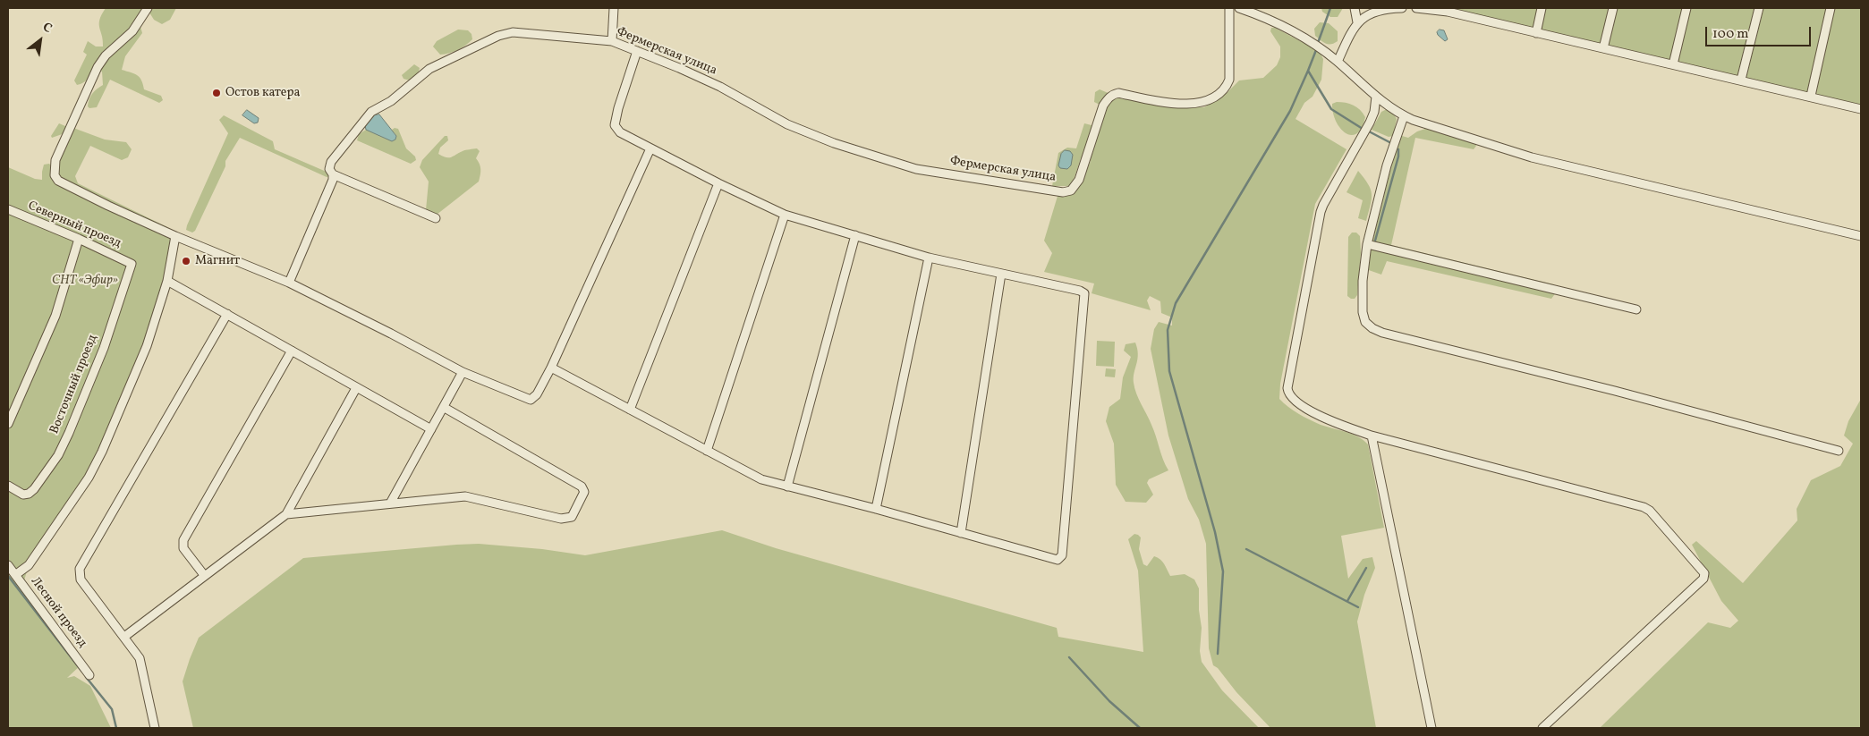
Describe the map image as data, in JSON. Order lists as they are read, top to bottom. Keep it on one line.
{"streets":{"street":["Фермерская улица","Северный проезд","Восточный проезд","Лесной проезд"]},"crossings":[["Северный проезд","Восточный проезд"]],"parks":["СНТ «Эфир»"],"places":["Остов катера","Магнит"],"scale_bar":"100 m","north":"top right"}
